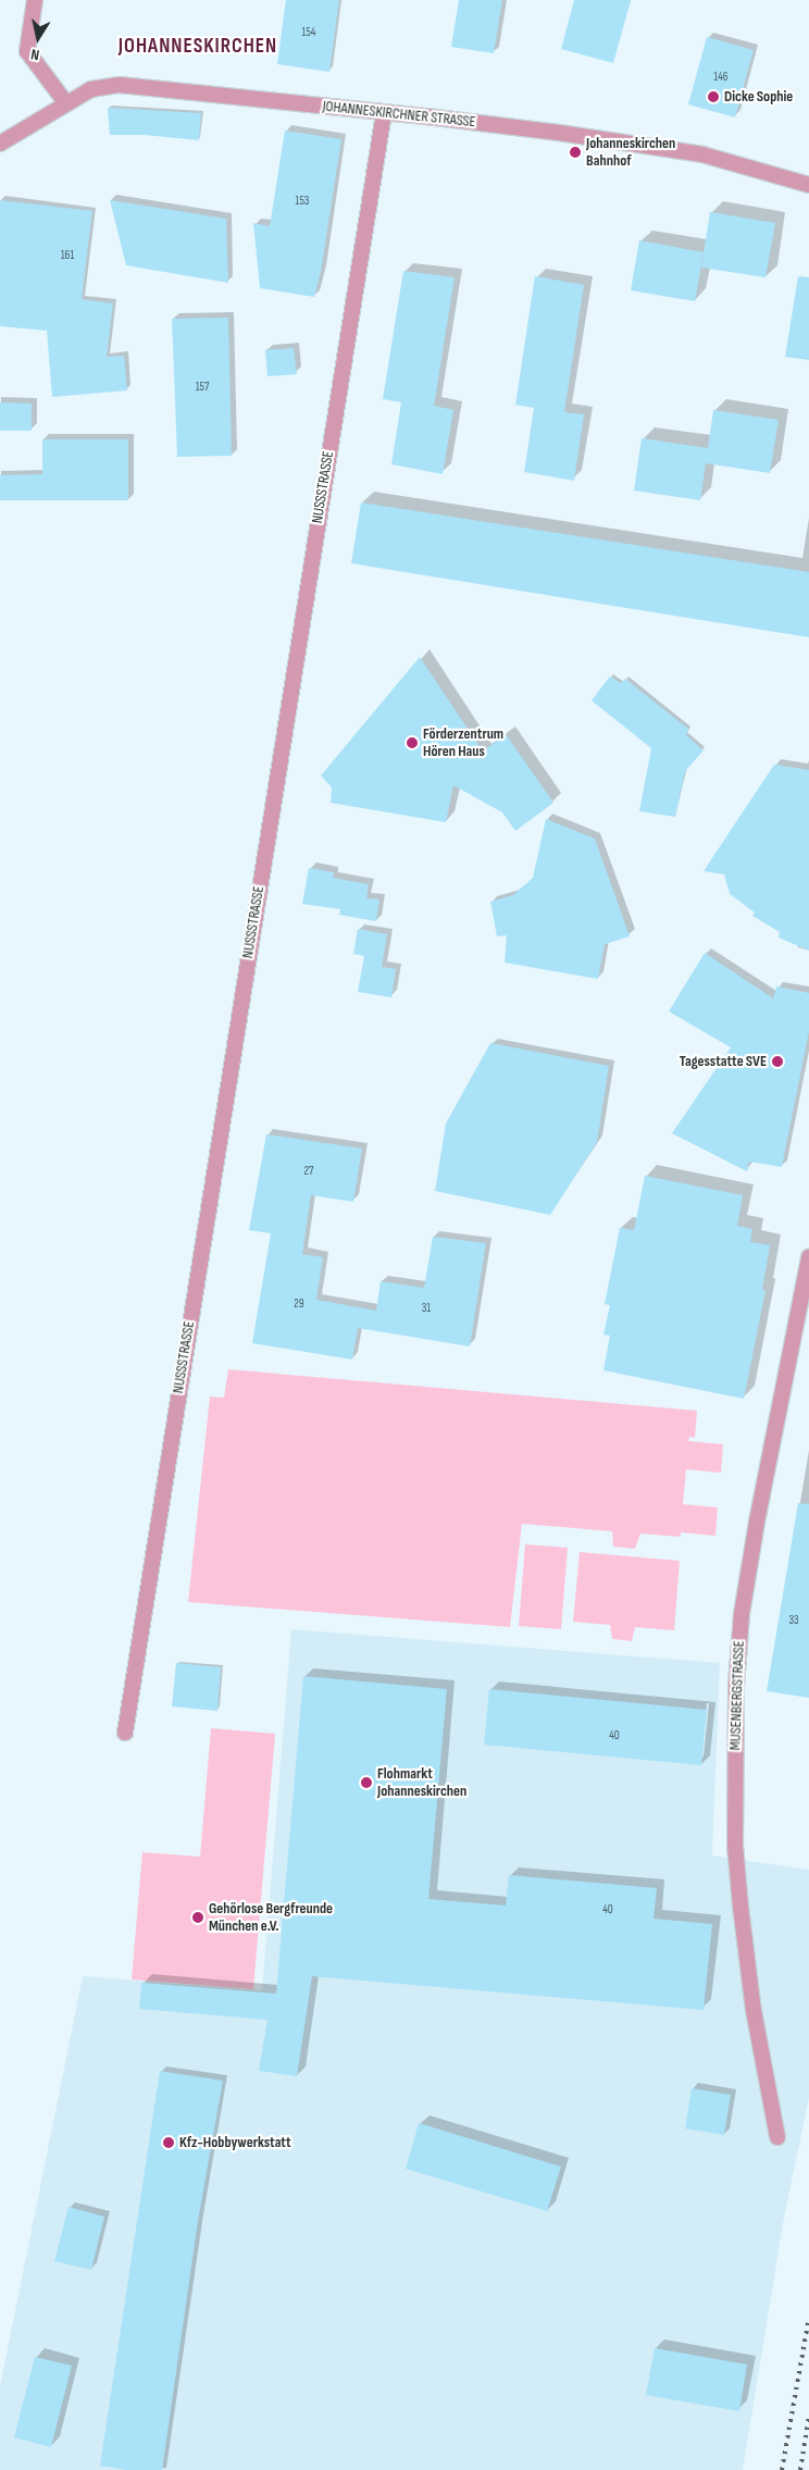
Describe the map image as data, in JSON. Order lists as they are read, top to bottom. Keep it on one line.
{"streets":{"street":["JOHANNESKIRCHNER STRASSE","NUSSSTRASSE","MUSENBERGSTRASSE"]},"crossings":[["JOHANNESKIRCHNER STRASSE","NUSSSTRASSE"]],"districts":["JOHANNESKIRCHEN"],"places":["Dicke Sophie","Johanneskirchen Bahnhof","Förderzentrum Hören Haus","Tagesstatte SVE","Flohmarkt Johanneskirchen","Gehörlose Bergfreunde München e.V.","Kfz-Hobbywerkstatt"],"house_numbers":["154","146","153","161","157","27","29","31","33","40","40"],"north":"bottom"}
